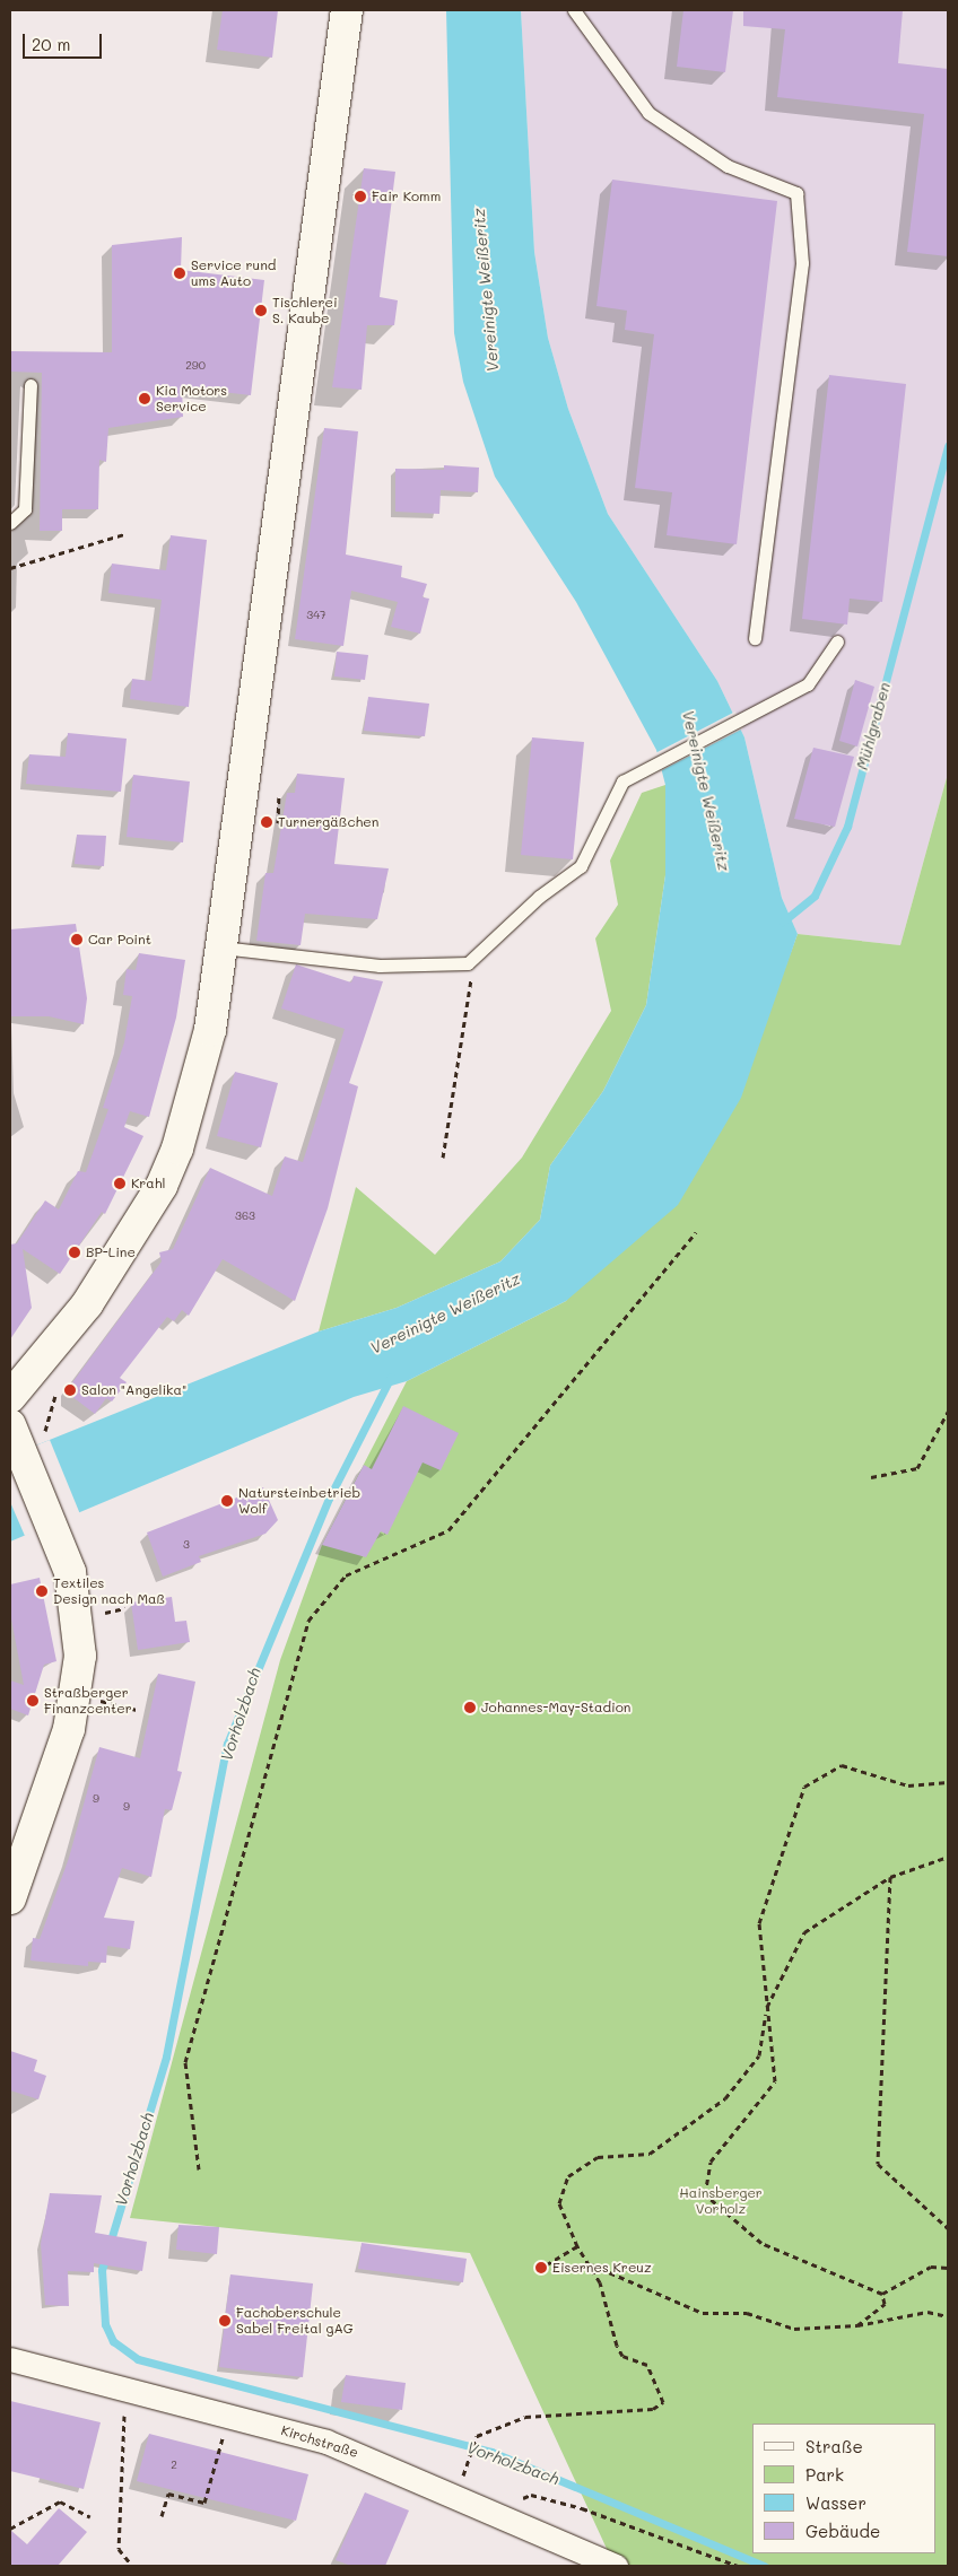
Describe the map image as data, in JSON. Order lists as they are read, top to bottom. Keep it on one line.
{"streets":{"street":["Kirchstraße"]},"water":["Vereinigte Weißeritz","Mühlgraben","Vorholzbach"],"parks":["Hainsberger Vorholz"],"places":["Fair Komm","Service rund ums Auto","Tischlerei S. Kaube","Kia Motors Service","Turnergäßchen","Car Point","Krahl","BP-Line","Salon \"Angelika\"","Natursteinbetrieb Wolf","Textiles Design nach Maß","Straßberger Finanzcenter","Johannes-May-Stadion","Eisernes Kreuz","Fachoberschule Sabel Freital gAG"],"house_numbers":["290","347","363","3","9","9","2"],"legend":["Straße","Park","Wasser","Gebäude"],"scale_bar":"20 m"}
